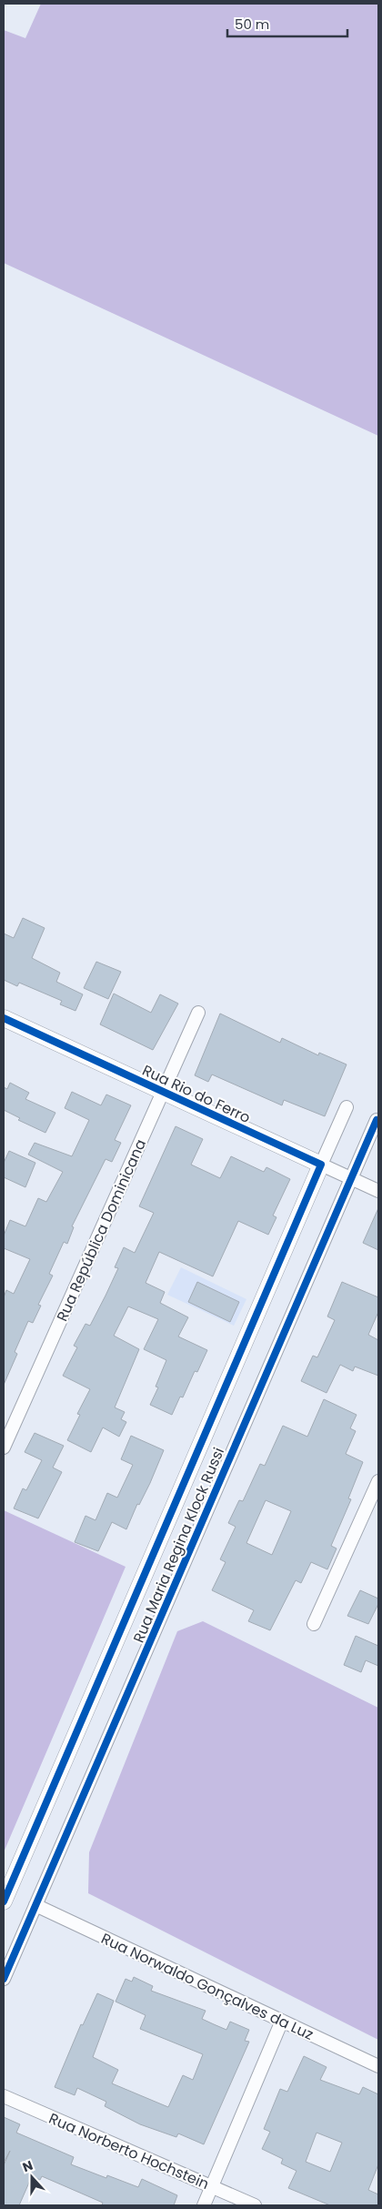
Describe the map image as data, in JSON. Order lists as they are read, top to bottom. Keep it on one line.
{"streets":{"street":["Rua Rio do Ferro","Rua República Dominicana","Rua Maria Regina Klock Russi","Rua Norwaldo Gonçalves da Luz","Rua Norberto Hochstein"]},"crossings":[["Rua Rio do Ferro","Rua República Dominicana"],["Rua Rio do Ferro","Rua Maria Regina Klock Russi"],["Rua Maria Regina Klock Russi","Rua Norwaldo Gonçalves da Luz"]],"scale_bar":"50 m","north":"top"}
